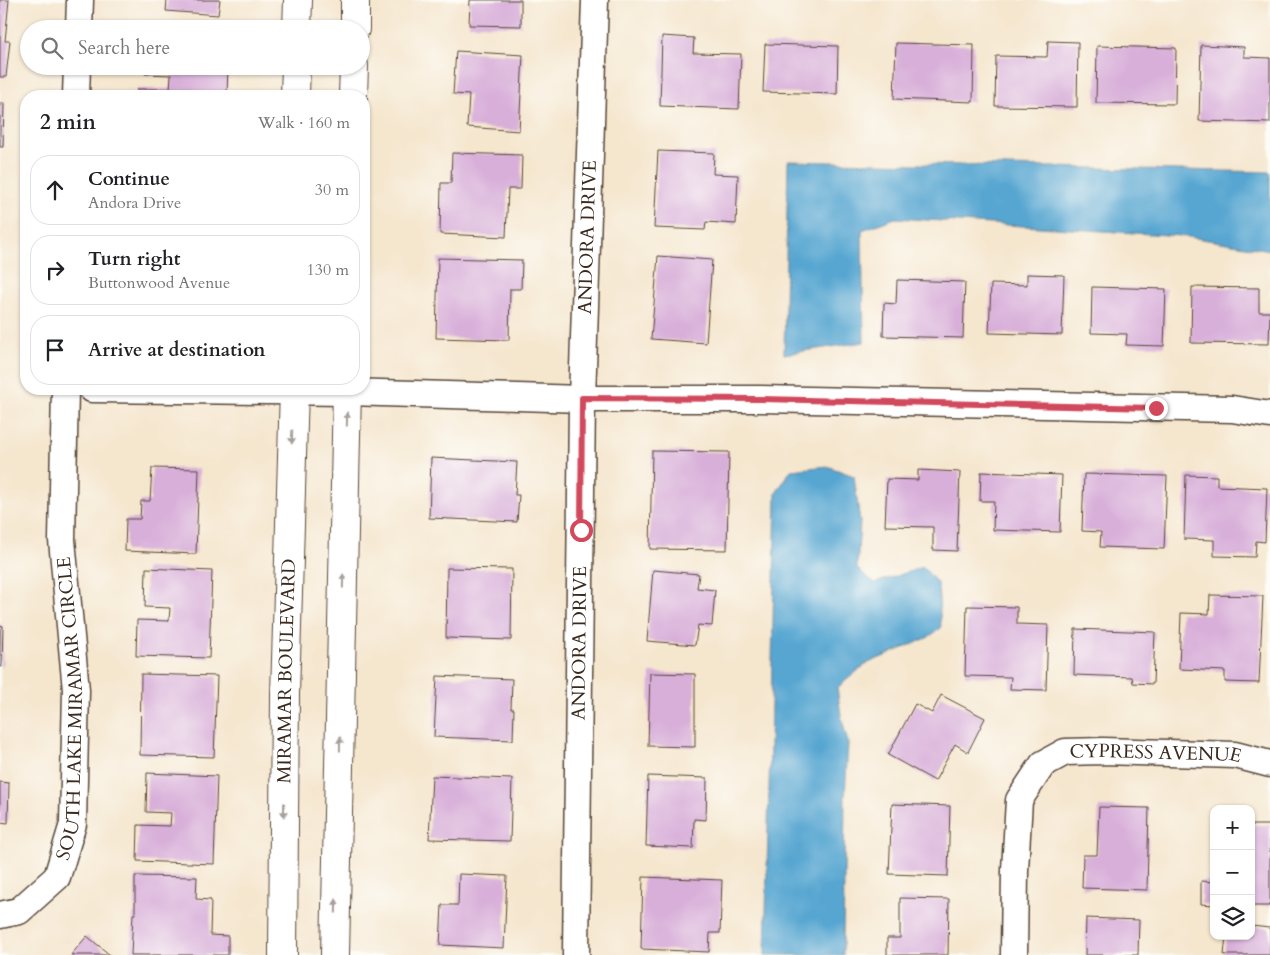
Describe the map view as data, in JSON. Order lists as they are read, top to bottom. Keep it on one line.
{"streets":{"street":["ANDORA DRIVE","MIRAMAR BOULEVARD","SOUTH LAKE MIRAMAR CIRCLE","CYPRESS AVENUE"]},"page":{"search":"Search here","heading":["2 min","Walk · 160 m"],"list":[["Continue","Andora Drive","30 m"],["Turn right","Buttonwood Avenue","130 m"],"Arrive at destination"],"map_buttons":["+","−"]}}
